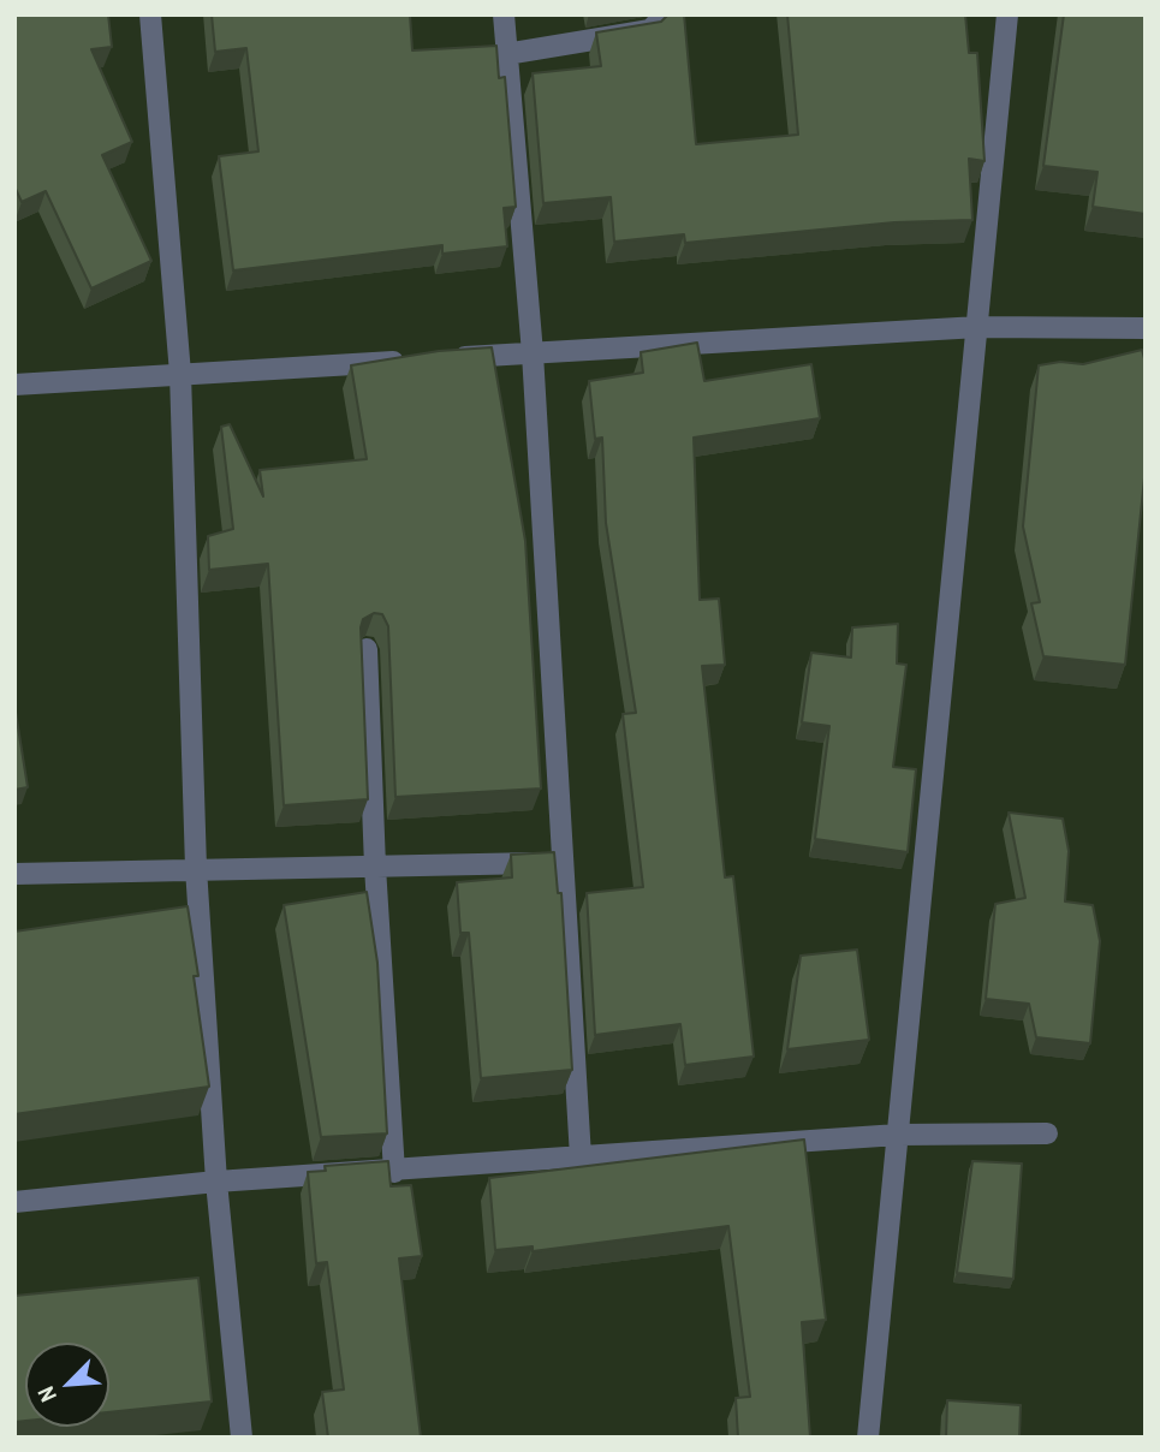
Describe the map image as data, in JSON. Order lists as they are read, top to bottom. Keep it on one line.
{"north":"bottom left"}
